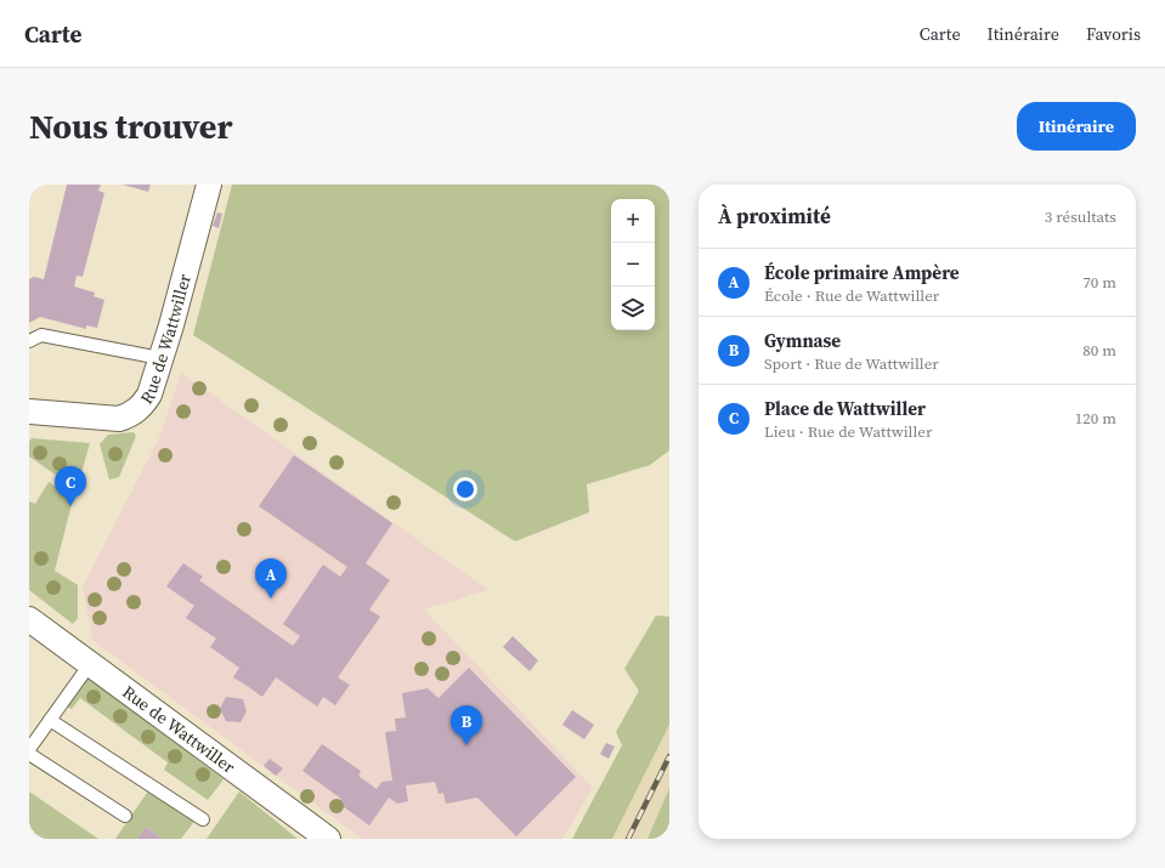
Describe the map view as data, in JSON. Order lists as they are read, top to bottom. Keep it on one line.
{"streets":{"street":["Rue de Wattwiller"]},"page":{"header":"Carte","nav":["Carte","Itinéraire","Favoris"],"buttons":"Itinéraire","title":"Nous trouver","heading":["À proximité","3 résultats"],"map_buttons":["+","−"],"list":[{"mark":"A","name":"École primaire Ampère","note":"École · Rue de Wattwiller","value":"70 m"},{"mark":"B","name":"Gymnase","note":"Sport · Rue de Wattwiller","value":"80 m"},{"mark":"C","name":"Place de Wattwiller","note":"Lieu · Rue de Wattwiller","value":"120 m"}],"pins":["C","A","B"]}}
